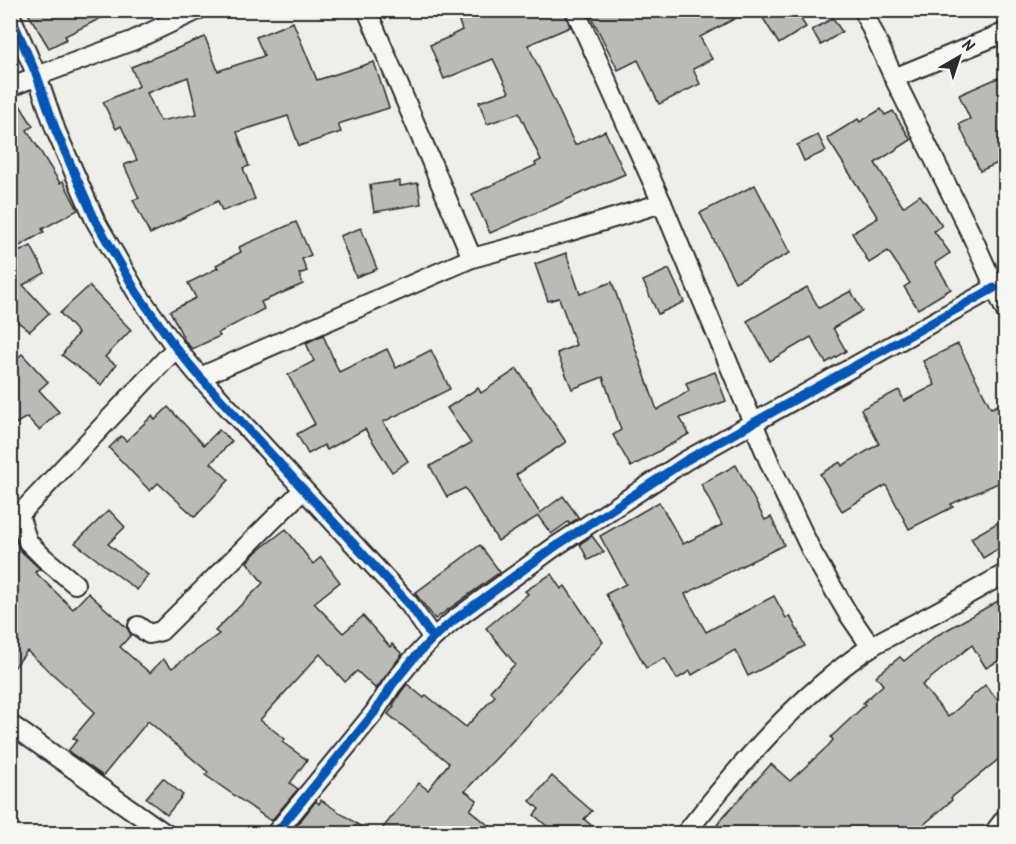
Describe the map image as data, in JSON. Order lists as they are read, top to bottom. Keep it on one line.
{"north":"top right"}
